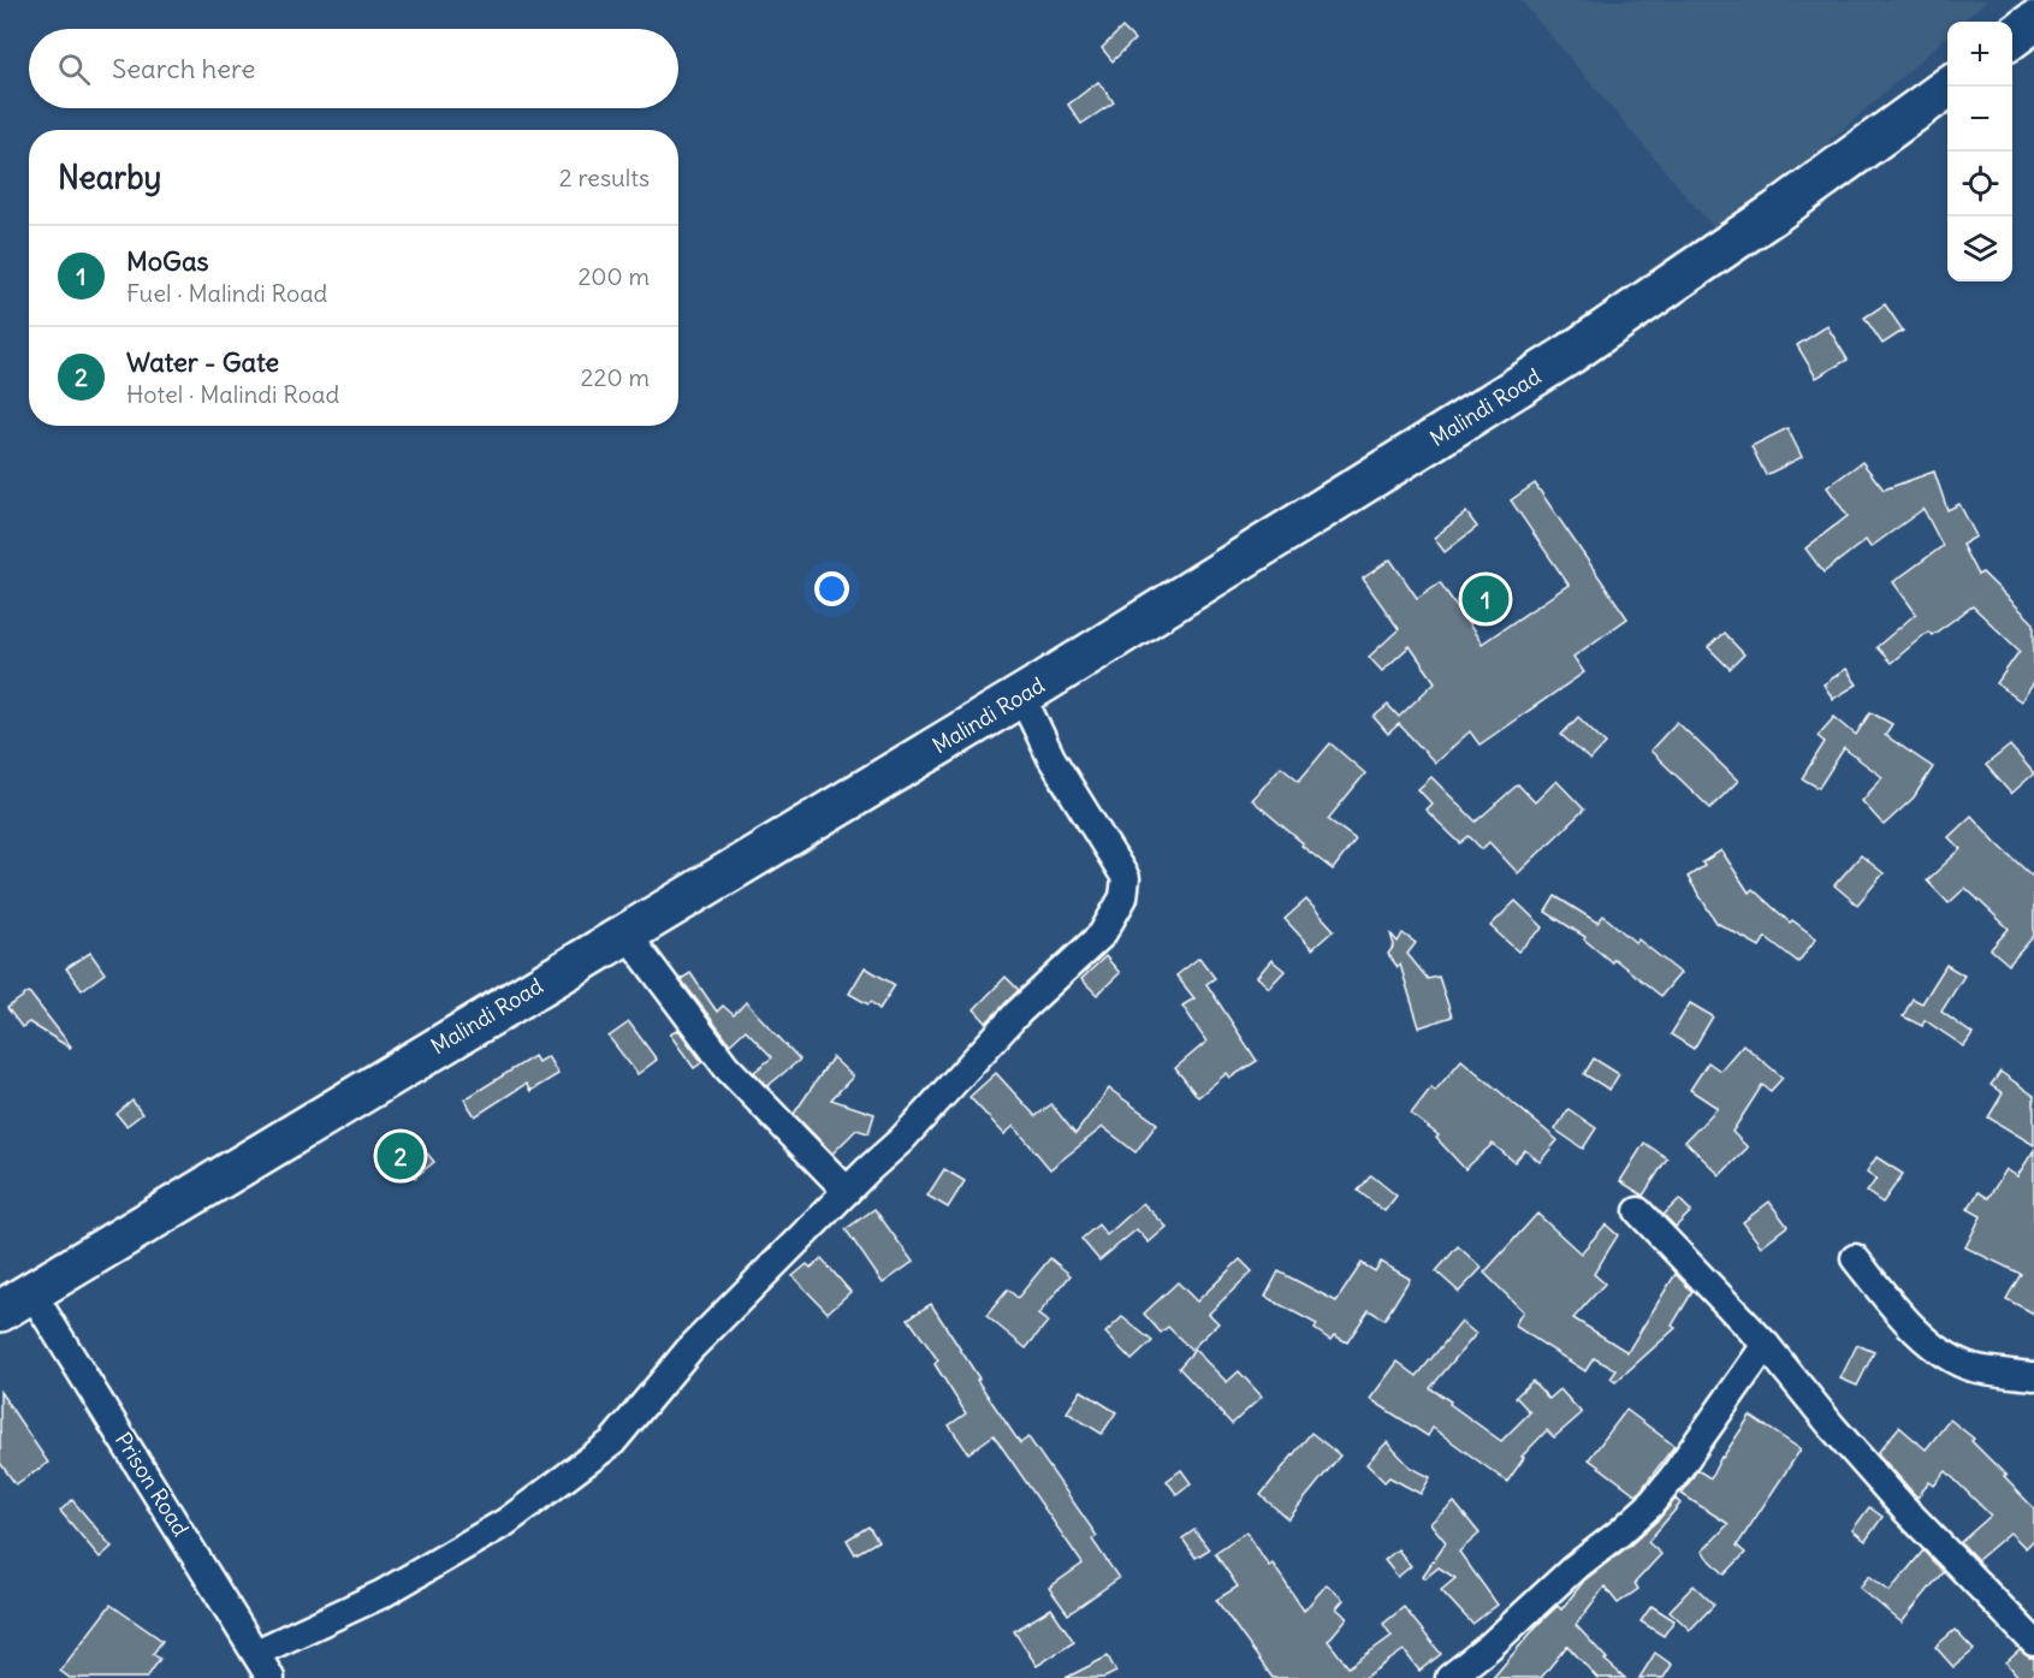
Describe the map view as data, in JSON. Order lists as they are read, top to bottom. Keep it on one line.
{"streets":{"highway":["Malindi Road"],"street":["Prison Road"]},"crossings":[["Malindi Road","Prison Road"]],"page":{"map_buttons":["+","−"],"search":"Search here","heading":["Nearby","2 results"],"list":[{"mark":"1","name":"MoGas","note":"Fuel · Malindi Road","value":"200 m"},{"mark":"2","name":"Water - Gate","note":"Hotel · Malindi Road","value":"220 m"}],"pins":["1","2"]}}
